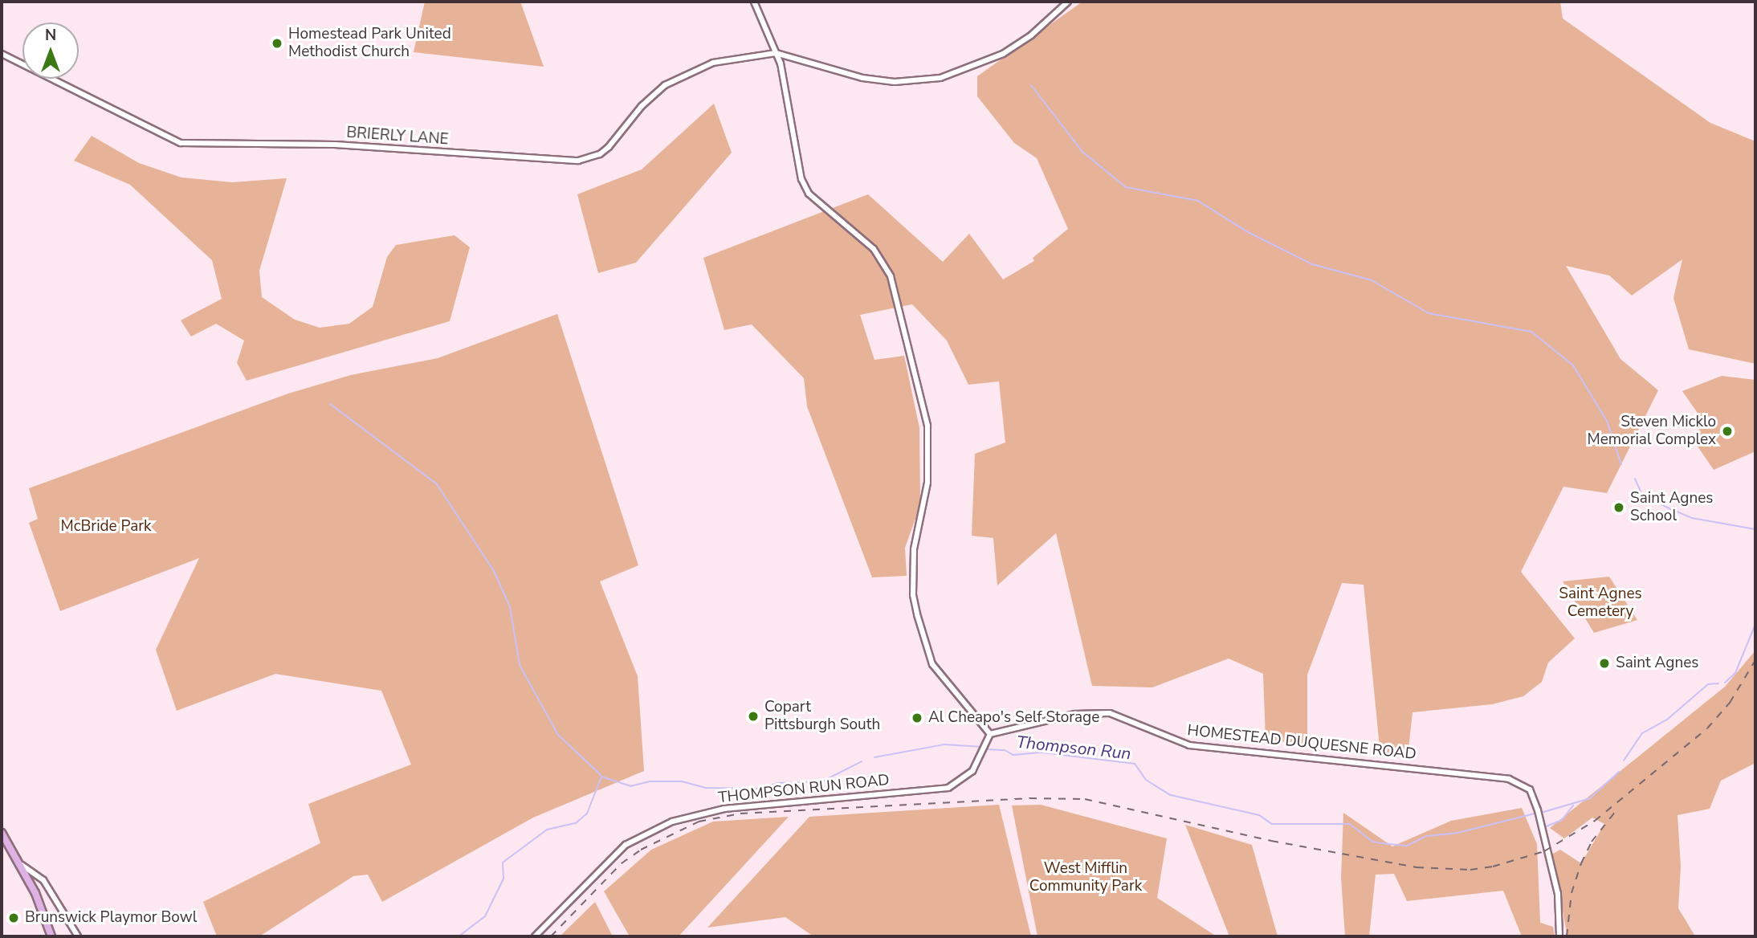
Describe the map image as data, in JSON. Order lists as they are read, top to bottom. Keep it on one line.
{"streets":{"street":["BRIERLY LANE","HOMESTEAD DUQUESNE ROAD","THOMPSON RUN ROAD"]},"crossings":[["HOMESTEAD DUQUESNE ROAD","THOMPSON RUN ROAD"]],"water":["Thompson Run"],"parks":["McBride Park","Saint Agnes Cemetery","West Mifflin Community Park"],"places":["Homestead Park United Methodist Church","Steven Micklo Memorial Complex","Saint Agnes School","Saint Agnes","Copart Pittsburgh South","Al Cheapo's Self Storage","Brunswick Playmor Bowl"],"north":"top"}
